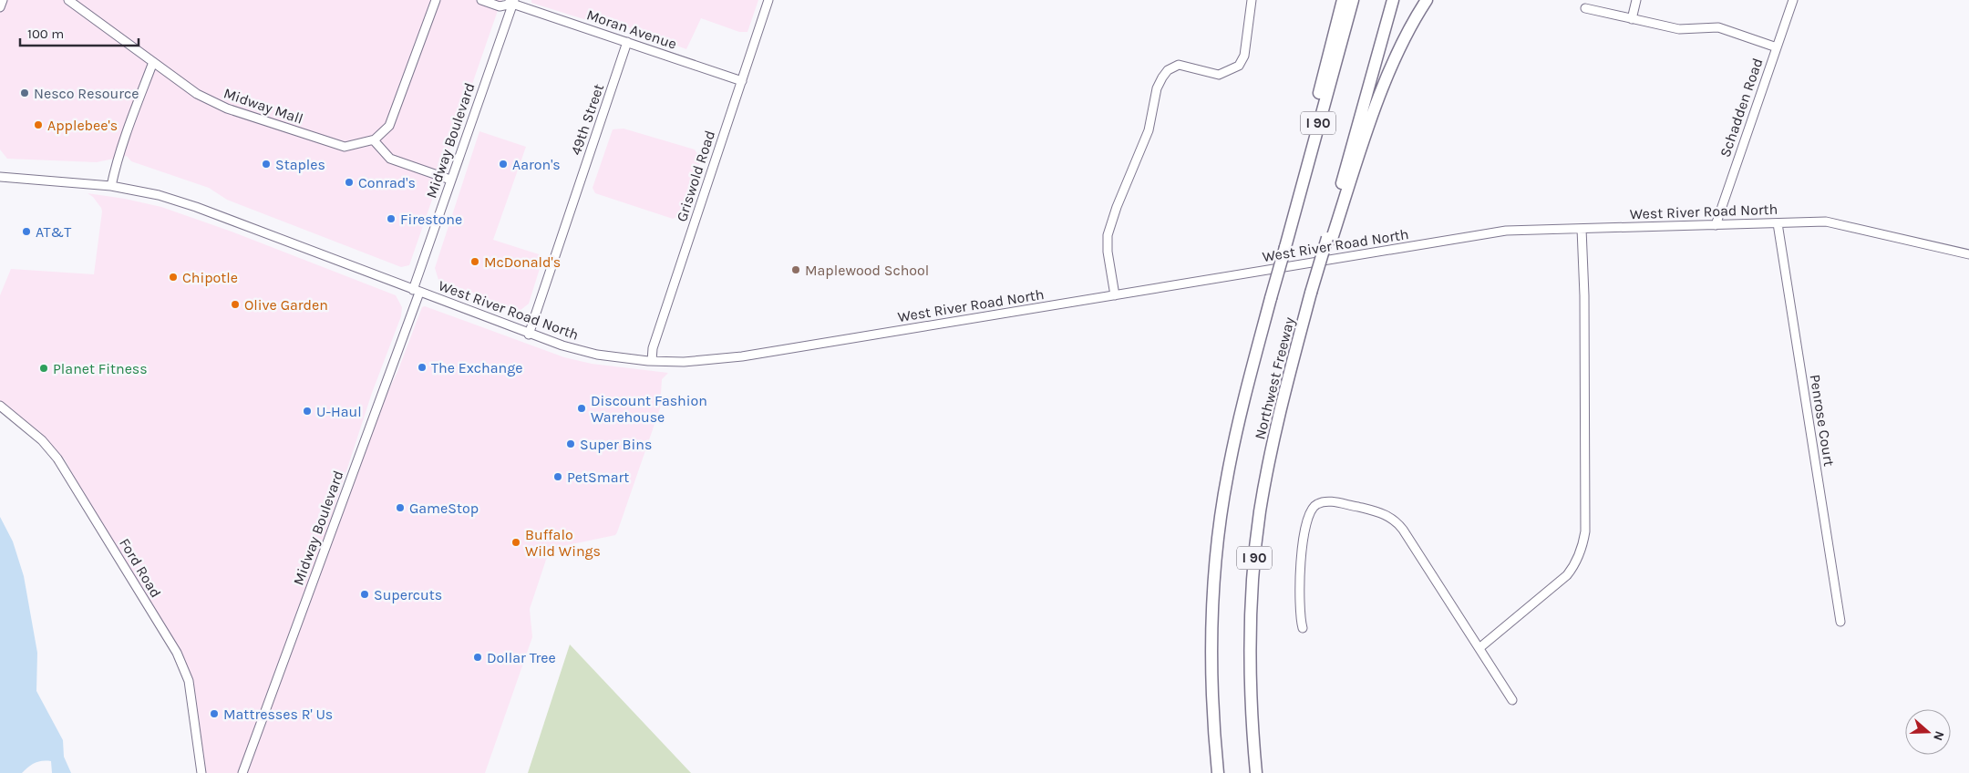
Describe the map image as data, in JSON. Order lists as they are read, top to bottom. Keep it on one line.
{"streets":{"highway":["I 90","Northwest Freeway"],"street":["Moran Avenue","Midway Mall","Schadden Road","49th Street","Midway Boulevard","Griswold Road","West River Road North","Penrose Court","Ford Road"]},"crossings":[["Moran Avenue","49th Street"],["Moran Avenue","Midway Boulevard"],["Moran Avenue","Griswold Road"],["Schadden Road","West River Road North"],["49th Street","West River Road North"],["I 90","Northwest Freeway"],["Midway Boulevard","West River Road North"],["Griswold Road","West River Road North"],["West River Road North","Penrose Court"]],"places":["Nesco Resource","Applebee's","Staples","Aaron's","Conrad's","Firestone","AT&T","McDonald's","Maplewood School","Chipotle","Olive Garden","The Exchange","Planet Fitness","Discount Fashion Warehouse","U-Haul","Super Bins","PetSmart","GameStop","Buffalo Wild Wings","Supercuts","Dollar Tree","Mattresses R' Us"],"scale_bar":"100 m","north":"right"}
